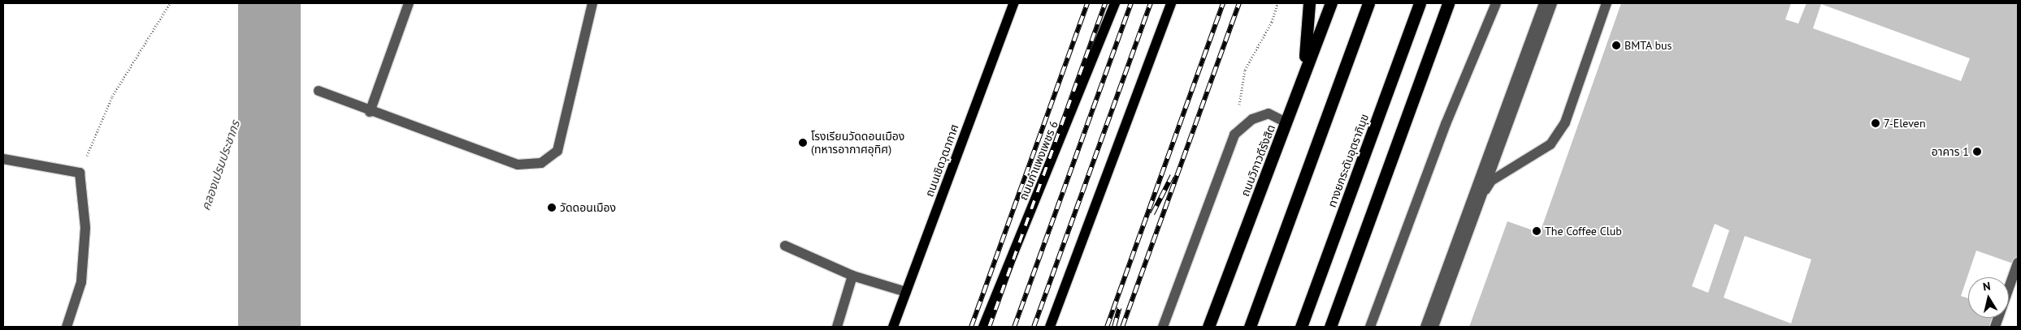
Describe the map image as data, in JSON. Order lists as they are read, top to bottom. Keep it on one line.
{"streets":{"highway":["ถนนวิภาวดีรังสิต","ทางยกระดับอุตราภิมุข"],"main road":["ถนนเชิดวุฒากาศ","ถนนกำแพงเพชร 6"]},"water":["คลองเปรมประชากร"],"places":["BMTA bus","7-Eleven","โรงเรียนวัดดอนเมือง (ทหารอากาศอุทิศ)","อาคาร 1","วัดดอนเมือง","The Coffee Club"],"north":"top"}
